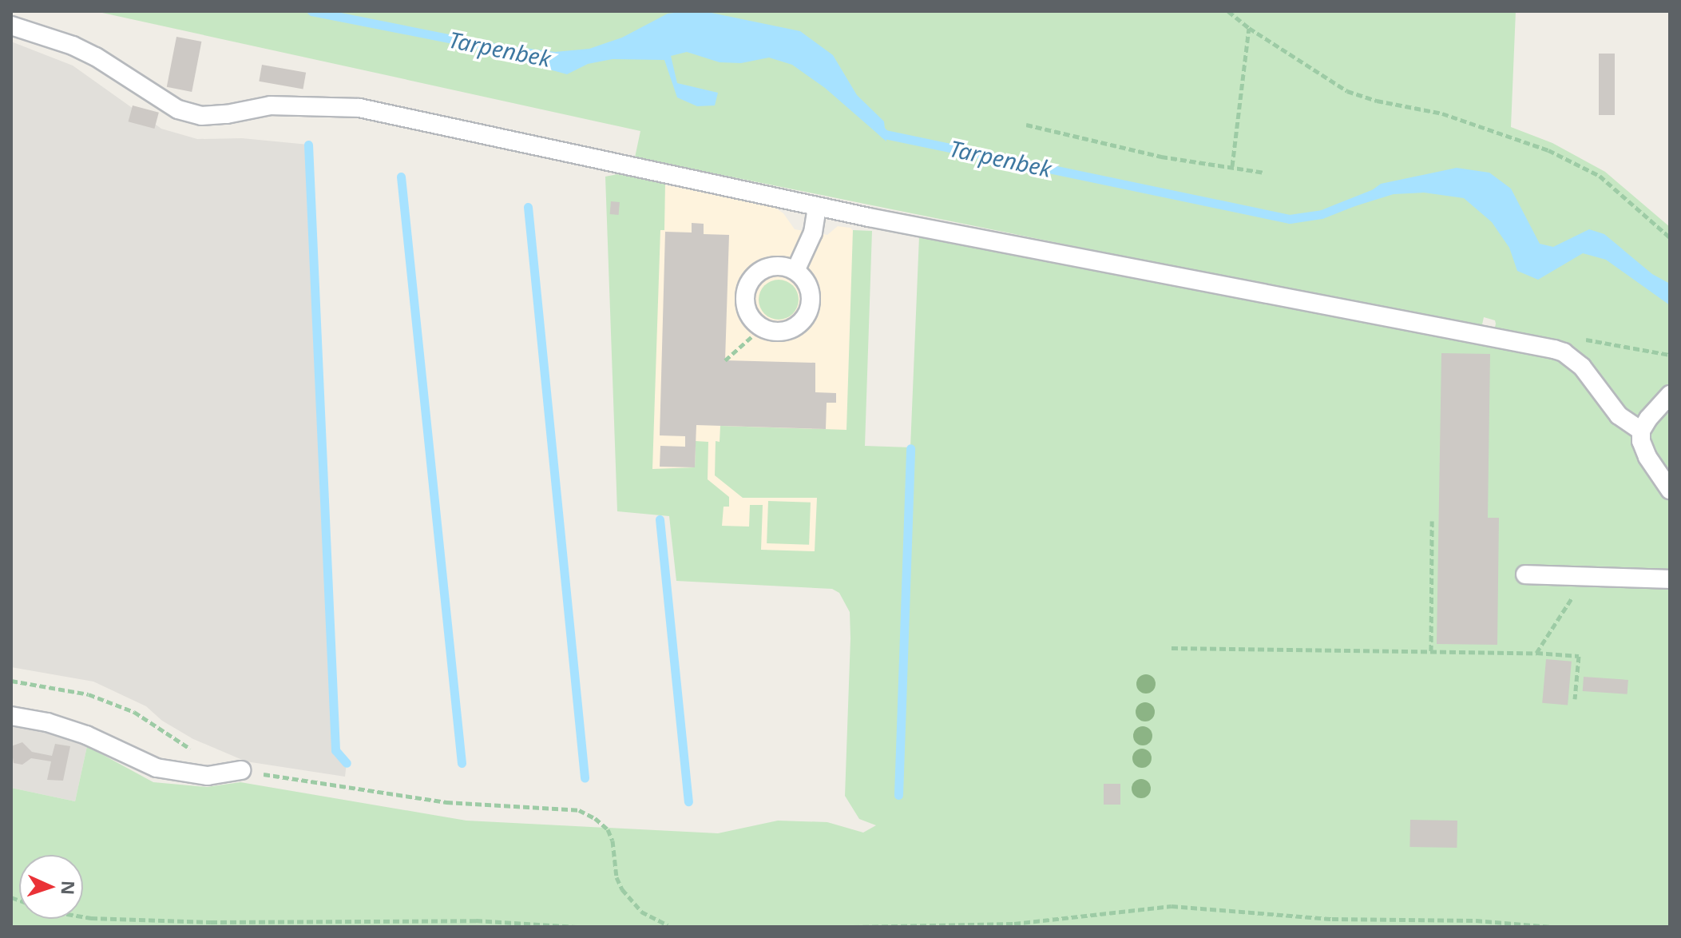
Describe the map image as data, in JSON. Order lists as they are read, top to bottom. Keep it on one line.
{"water":["Tarpenbek"],"north":"right"}
